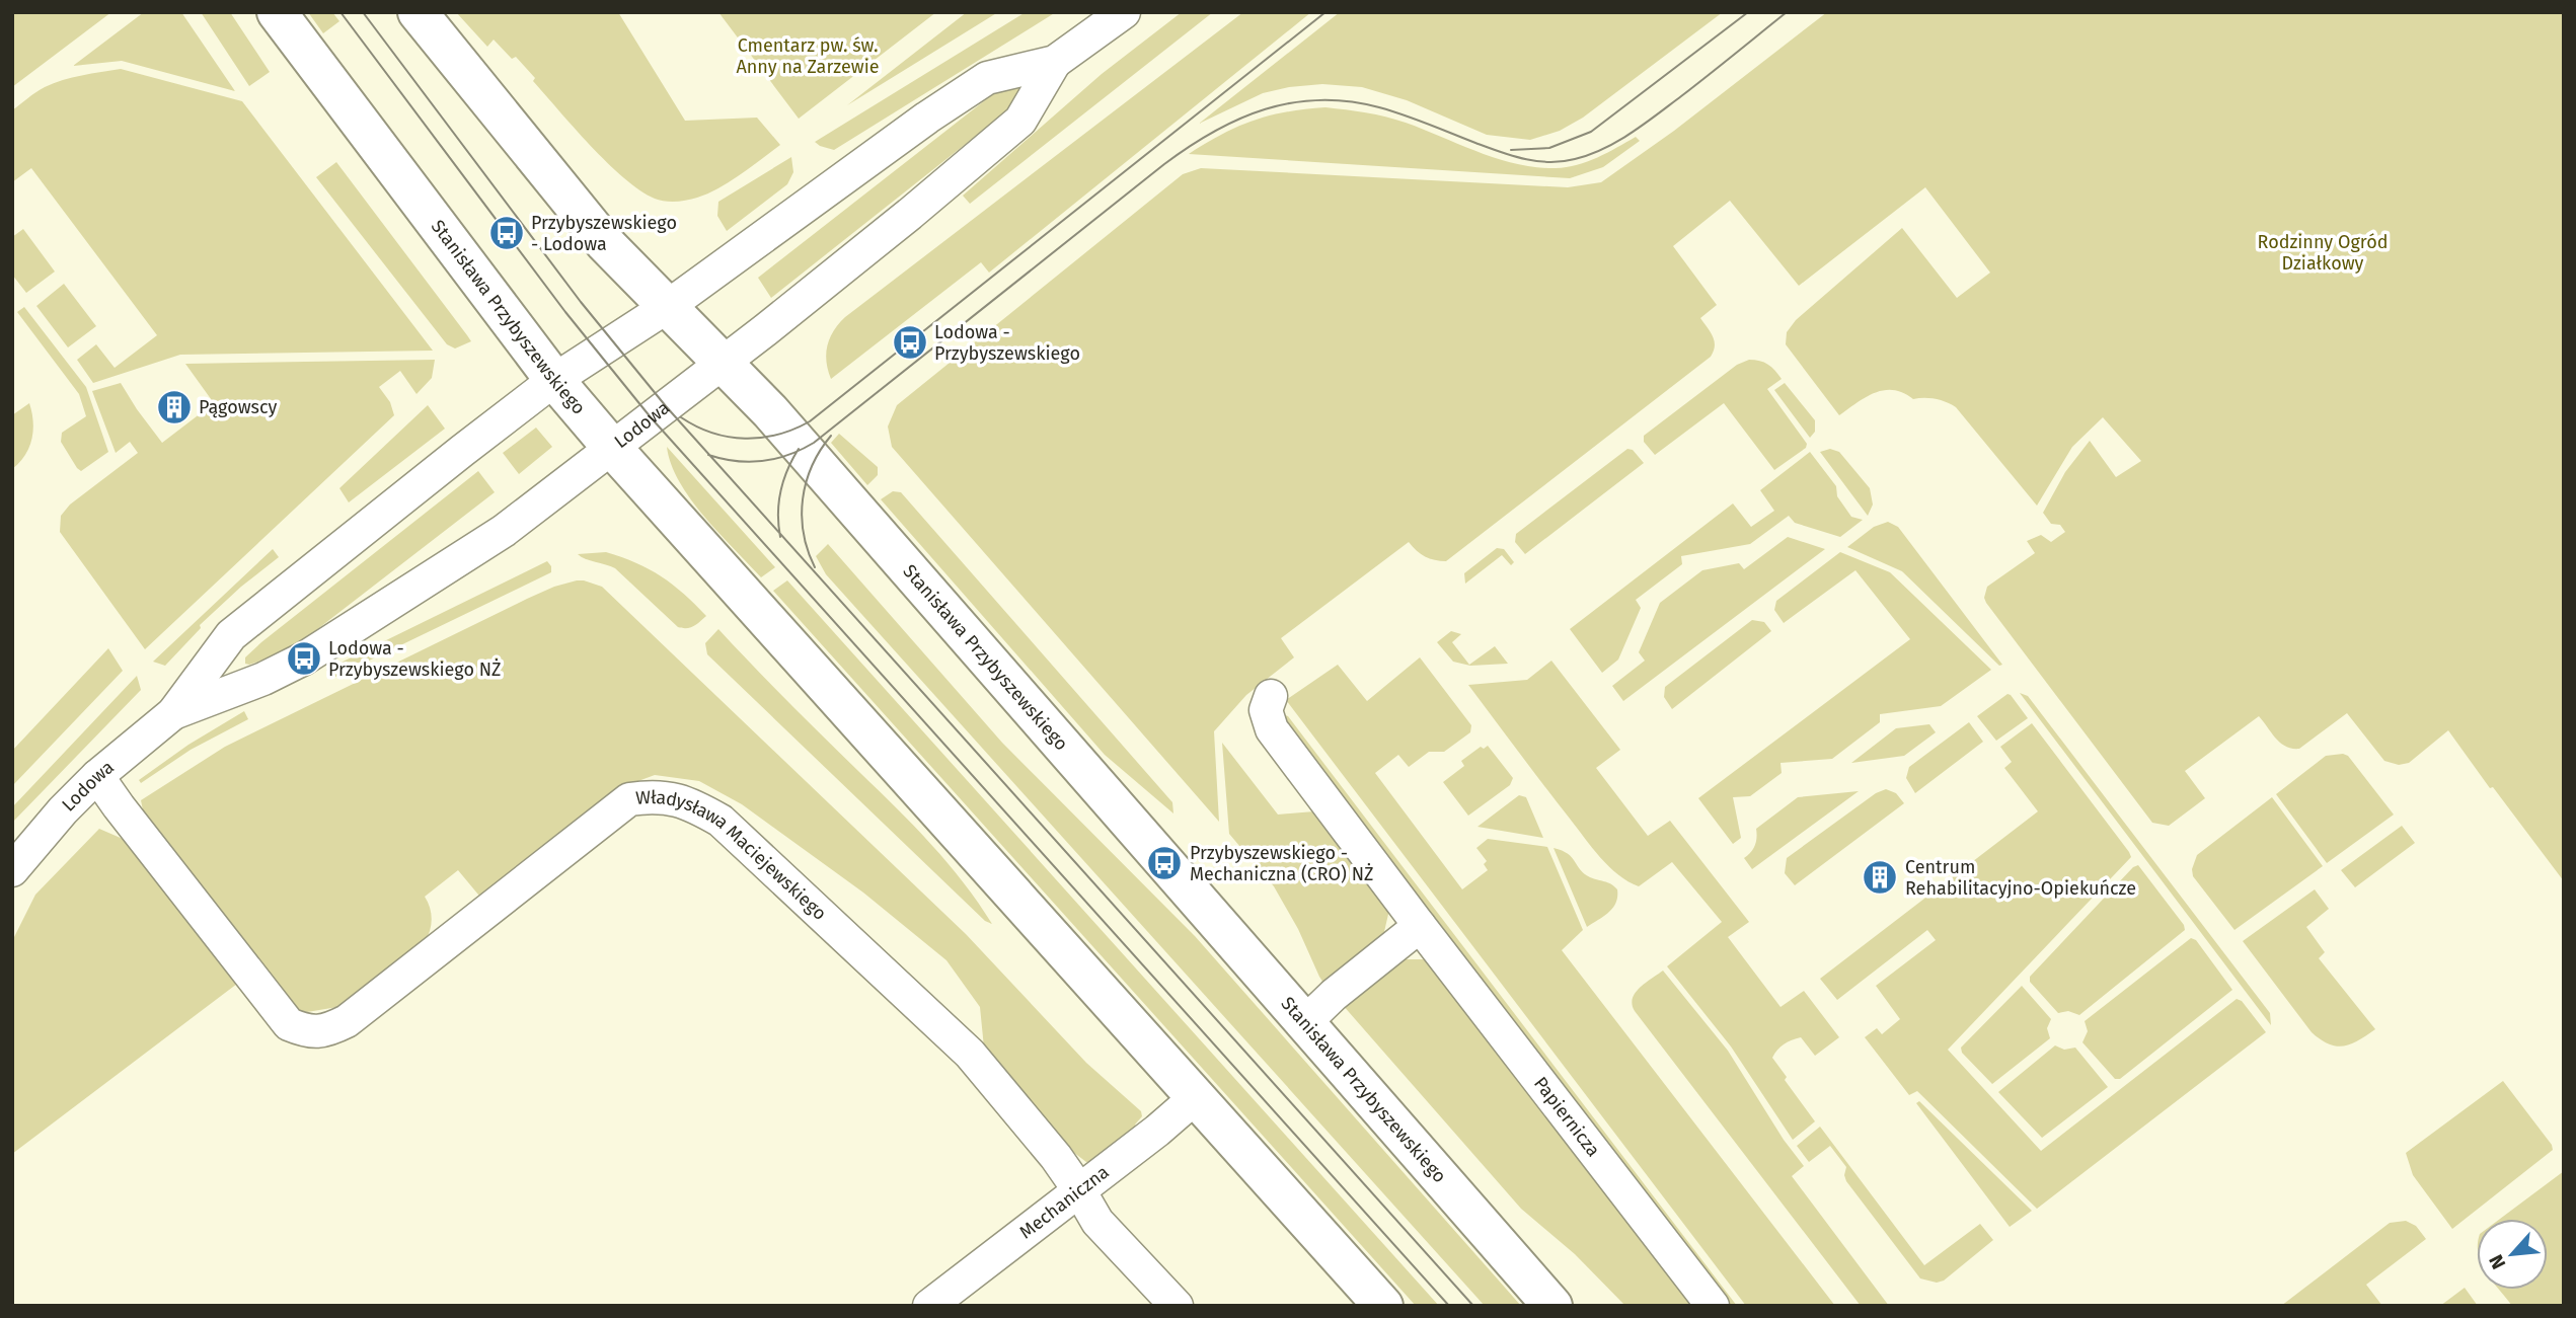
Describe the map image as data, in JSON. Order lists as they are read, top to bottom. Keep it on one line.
{"streets":{"main road":["Stanisława Przybyszewskiego"],"street":["Lodowa","Władysława Maciejewskiego","Papiernicza","Mechaniczna"]},"crossings":[["Stanisława Przybyszewskiego","Lodowa"],["Stanisława Przybyszewskiego","Mechaniczna"],["Lodowa","Władysława Maciejewskiego"],["Władysława Maciejewskiego","Mechaniczna"]],"parks":["Cmentarz pw. św. Anny na Zarzewie","Rodzinny Ogród Działkowy"],"places":{"bus stop":["Przybyszewskiego - Lodowa","Lodowa - Przybyszewskiego","Lodowa - Przybyszewskiego NŻ","Przybyszewskiego - Mechaniczna (CRO) NŻ"],"building":["Pągowscy","Centrum Rehabilitacyjno-Opiekuńcze"]},"north":"bottom left"}
